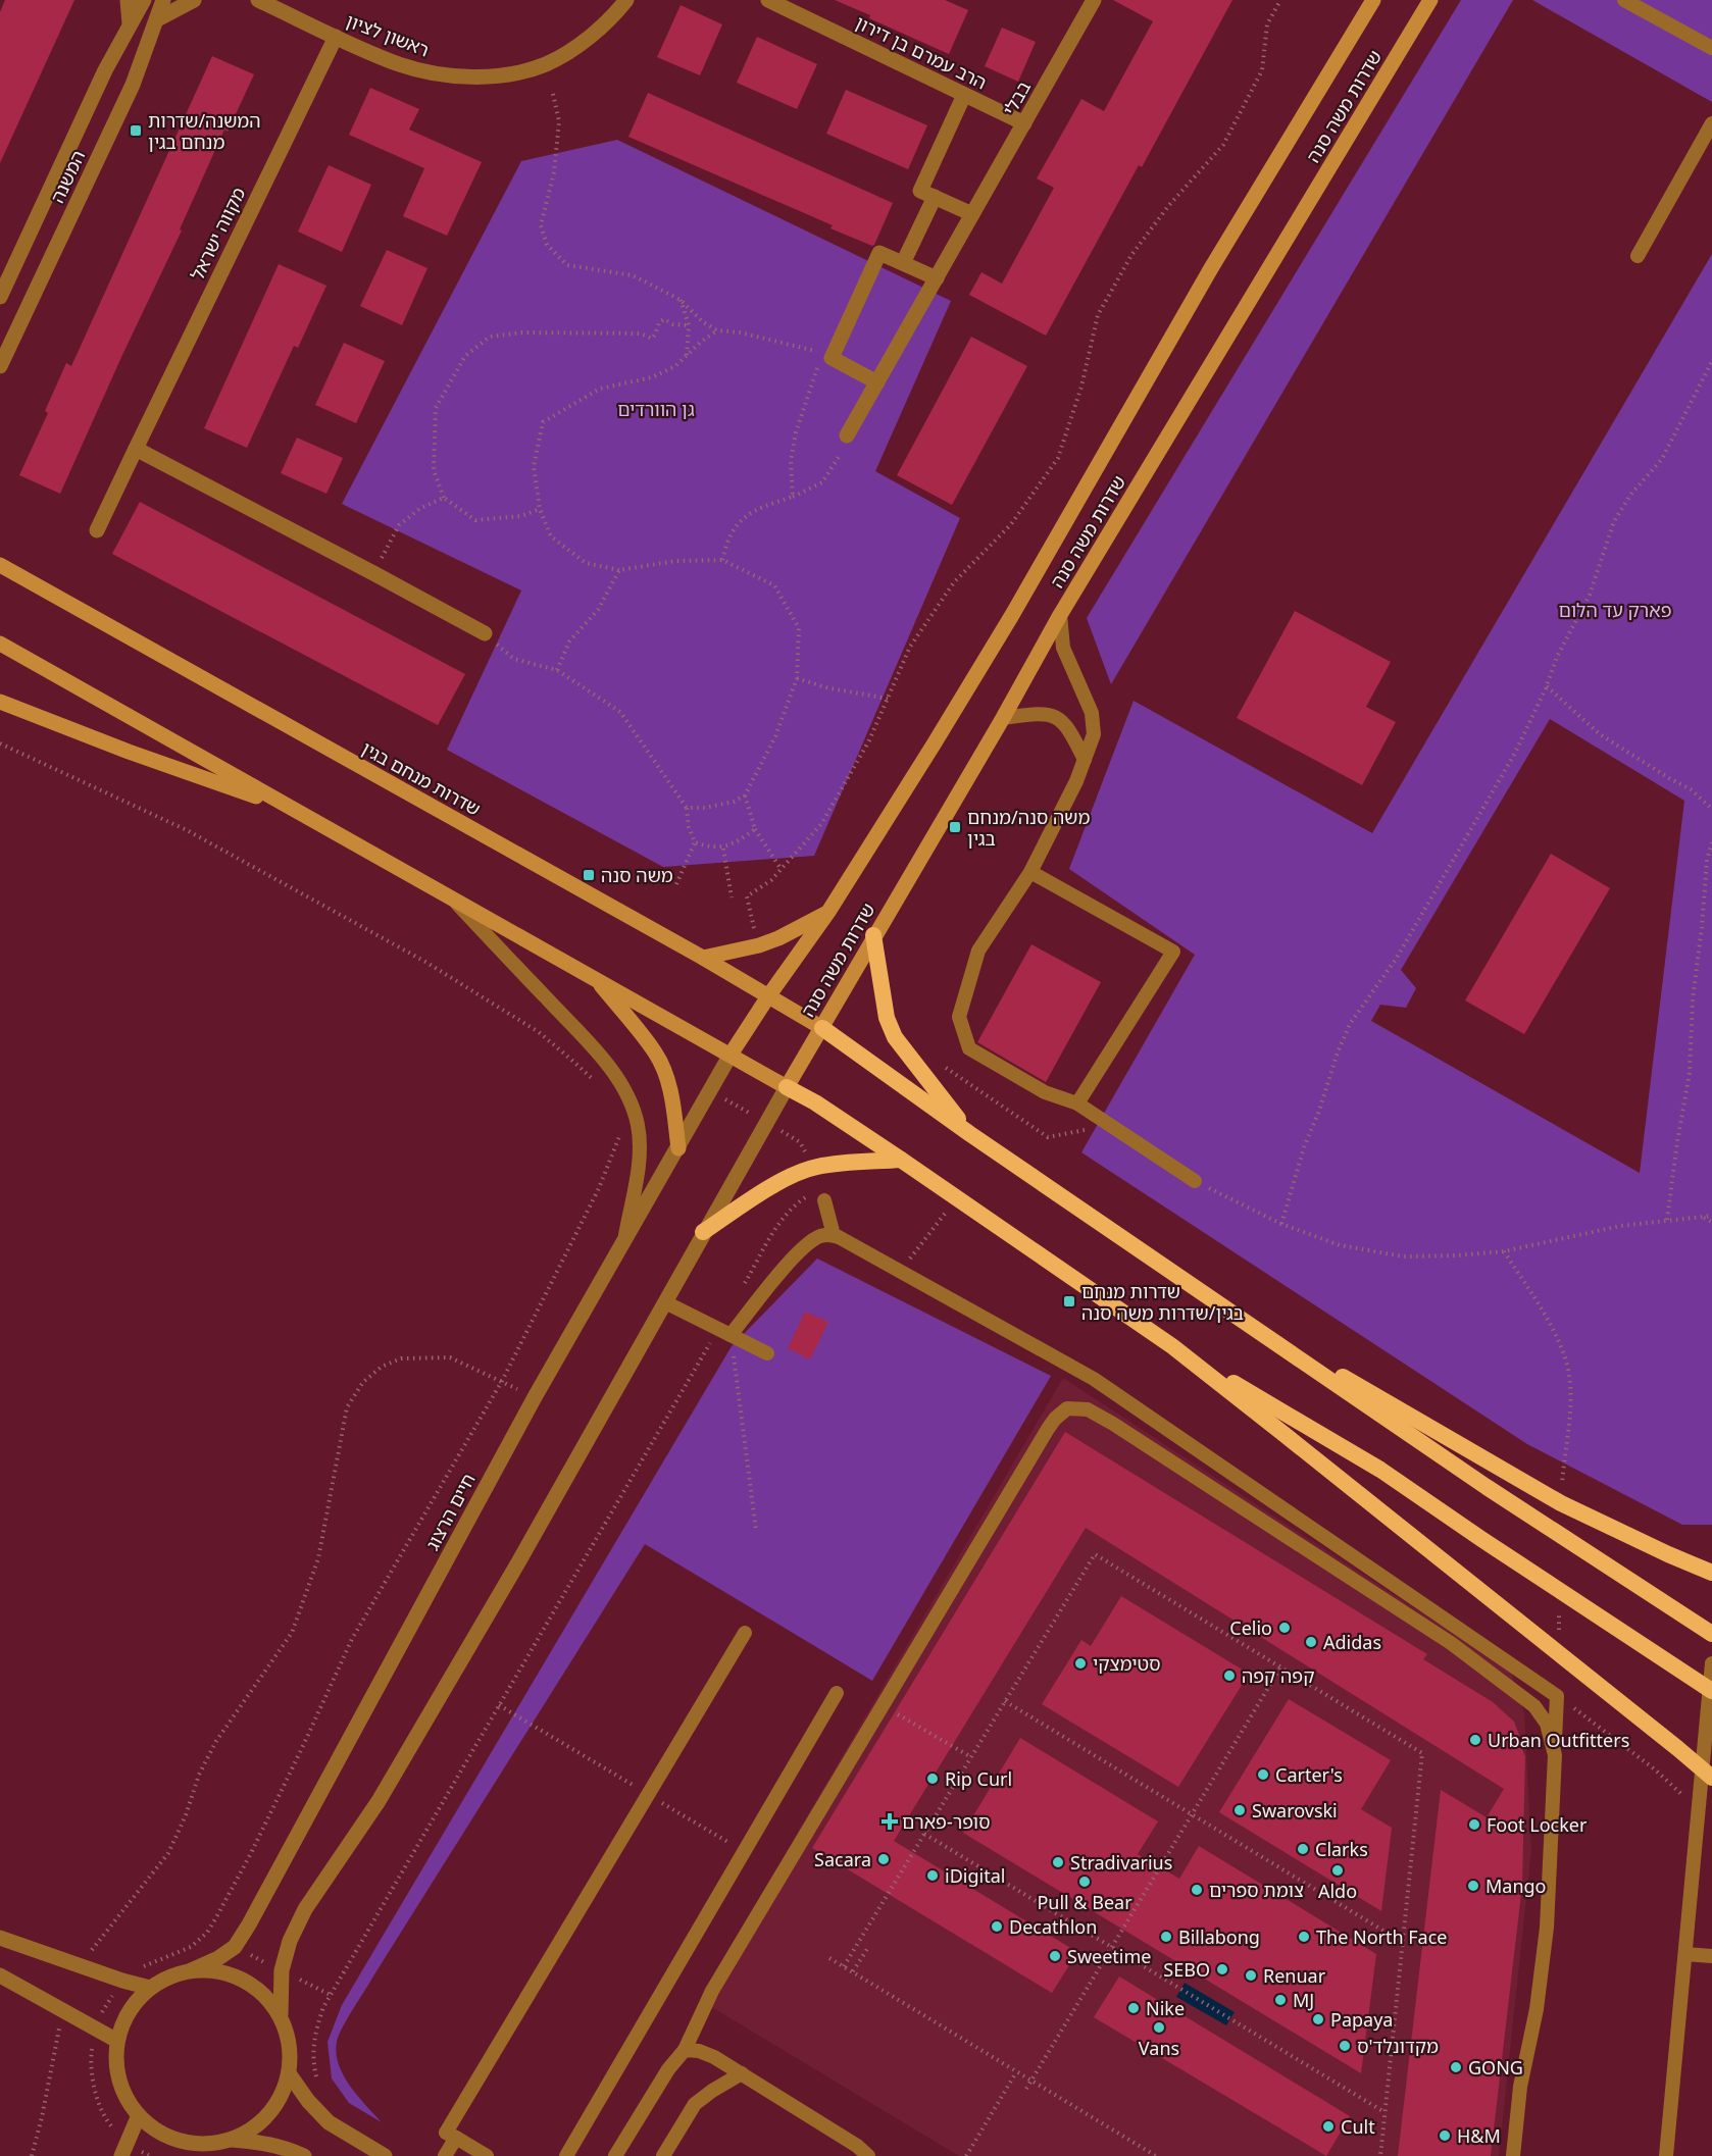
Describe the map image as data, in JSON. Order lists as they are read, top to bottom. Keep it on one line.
{"streets":{"main road":["שדרות משה סנה","שדרות מנחם בגין"],"street":["ראשון לציון","הרב עמרם בן דירון","בבלי","המשנה","מקווה ישראל","חיים הרצוג"]},"crossings":[["ראשון לציון","מקווה ישראל"],["הרב עמרם בן דירון","בבלי"],["שדרות משה סנה","שדרות מנחם בגין"],["שדרות משה סנה","חיים הרצוג"]],"parks":["גן הוורדים","פארק עד הלום"],"places":{"transit":["המשנה/שדרות מנחם בגין","משה סנה/מנחם בגין","משה סנה","שדרות מנחם בגין/שדרות משה סנה"],"other":["Celio","Adidas","סטימצקי","קפה קפה","Urban Outfitters","Carter's","Rip Curl","Swarovski","Foot Locker","Clarks","Sacara","Stradivarius","Aldo","iDigital","Pull & Bear","Mango","צומת ספרים","Decathlon","Billabong","The North Face","Sweetime","SEBO","Renuar","MJ","Nike","Papaya","Vans","מקדונלד'ס","GONG","Cult","H&M"],"health":["סופר-פארם"]}}
